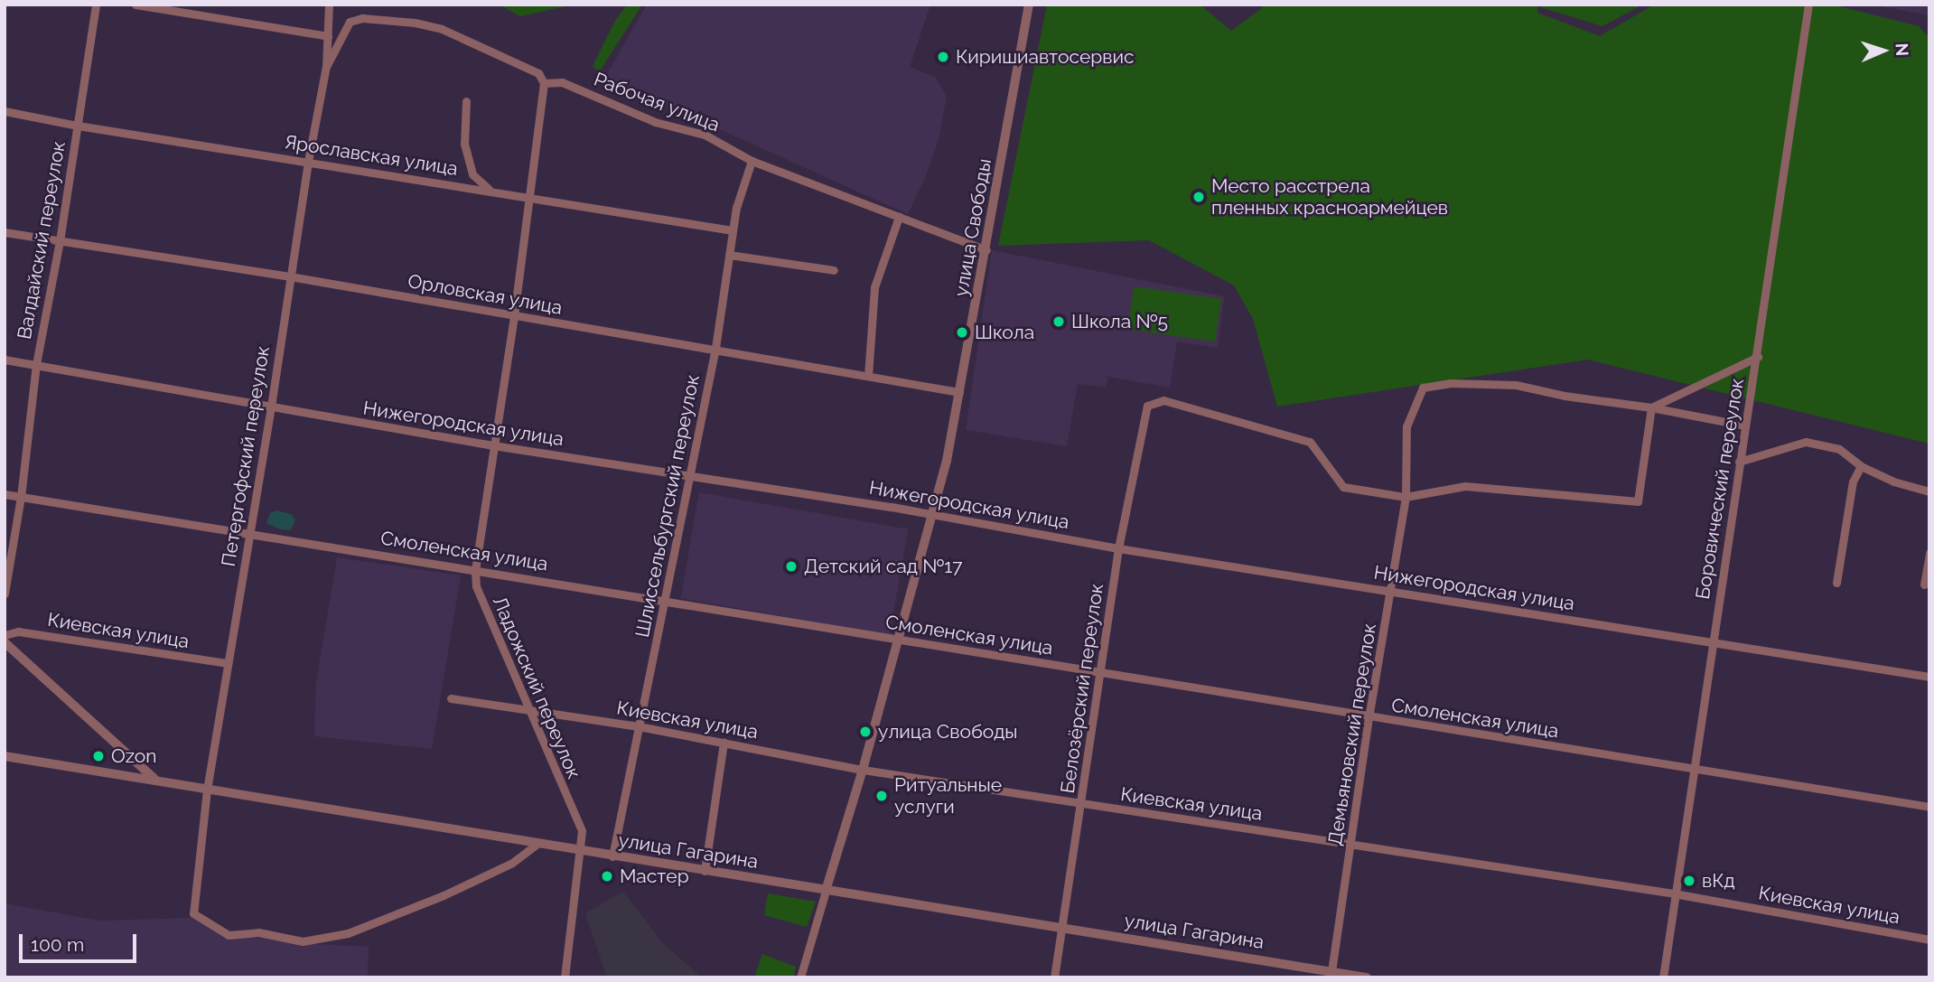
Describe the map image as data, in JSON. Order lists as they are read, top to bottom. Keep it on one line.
{"streets":{"street":["Рабочая улица","Ярославская улица","улица Свободы","Валдайский переулок","Орловская улица","Нижегородская улица","Петергофский переулок","Боровический переулок","Шлиссельбургский переулок","Смоленская улица","Киевская улица","Ладожский переулок","Белозёрский переулок","Демьяновский переулок","улица Гагарина"]},"crossings":[["Рабочая улица","улица Свободы"],["Рабочая улица","Шлиссельбургский переулок"],["Рабочая улица","Ладожский переулок"],["Ярославская улица","Валдайский переулок"],["Ярославская улица","Петергофский переулок"],["Ярославская улица","Шлиссельбургский переулок"],["Ярославская улица","Ладожский переулок"],["улица Свободы","Орловская улица"],["улица Свободы","Нижегородская улица"],["улица Свободы","Смоленская улица"],["улица Свободы","Киевская улица"],["улица Свободы","улица Гагарина"],["Валдайский переулок","Орловская улица"],["Валдайский переулок","Нижегородская улица"],["Валдайский переулок","Смоленская улица"],["Орловская улица","Петергофский переулок"],["Орловская улица","Шлиссельбургский переулок"],["Орловская улица","Ладожский переулок"],["Нижегородская улица","Петергофский переулок"],["Нижегородская улица","Боровический переулок"],["Нижегородская улица","Шлиссельбургский переулок"],["Нижегородская улица","Ладожский переулок"],["Нижегородская улица","Белозёрский переулок"],["Нижегородская улица","Демьяновский переулок"],["Петергофский переулок","Смоленская улица"],["Петергофский переулок","Киевская улица"],["Петергофский переулок","улица Гагарина"],["Боровический переулок","Смоленская улица"],["Боровический переулок","Киевская улица"],["Шлиссельбургский переулок","Смоленская улица"],["Шлиссельбургский переулок","Киевская улица"],["Шлиссельбургский переулок","улица Гагарина"],["Смоленская улица","Ладожский переулок"],["Смоленская улица","Белозёрский переулок"],["Смоленская улица","Демьяновский переулок"],["Киевская улица","Ладожский переулок"],["Киевская улица","Белозёрский переулок"],["Киевская улица","Демьяновский переулок"],["Ладожский переулок","улица Гагарина"],["Белозёрский переулок","Демьяновский переулок"],["Белозёрский переулок","улица Гагарина"],["Демьяновский переулок","улица Гагарина"]],"places":["Киришиавтосервис","Место расстрела пленных красноармейцев","Школа №5","Школа","Детский сад №17","улица Свободы","Ozon","Ритуальные услуги","Мастер","вКд"],"scale_bar":"100 m","north":"right"}
